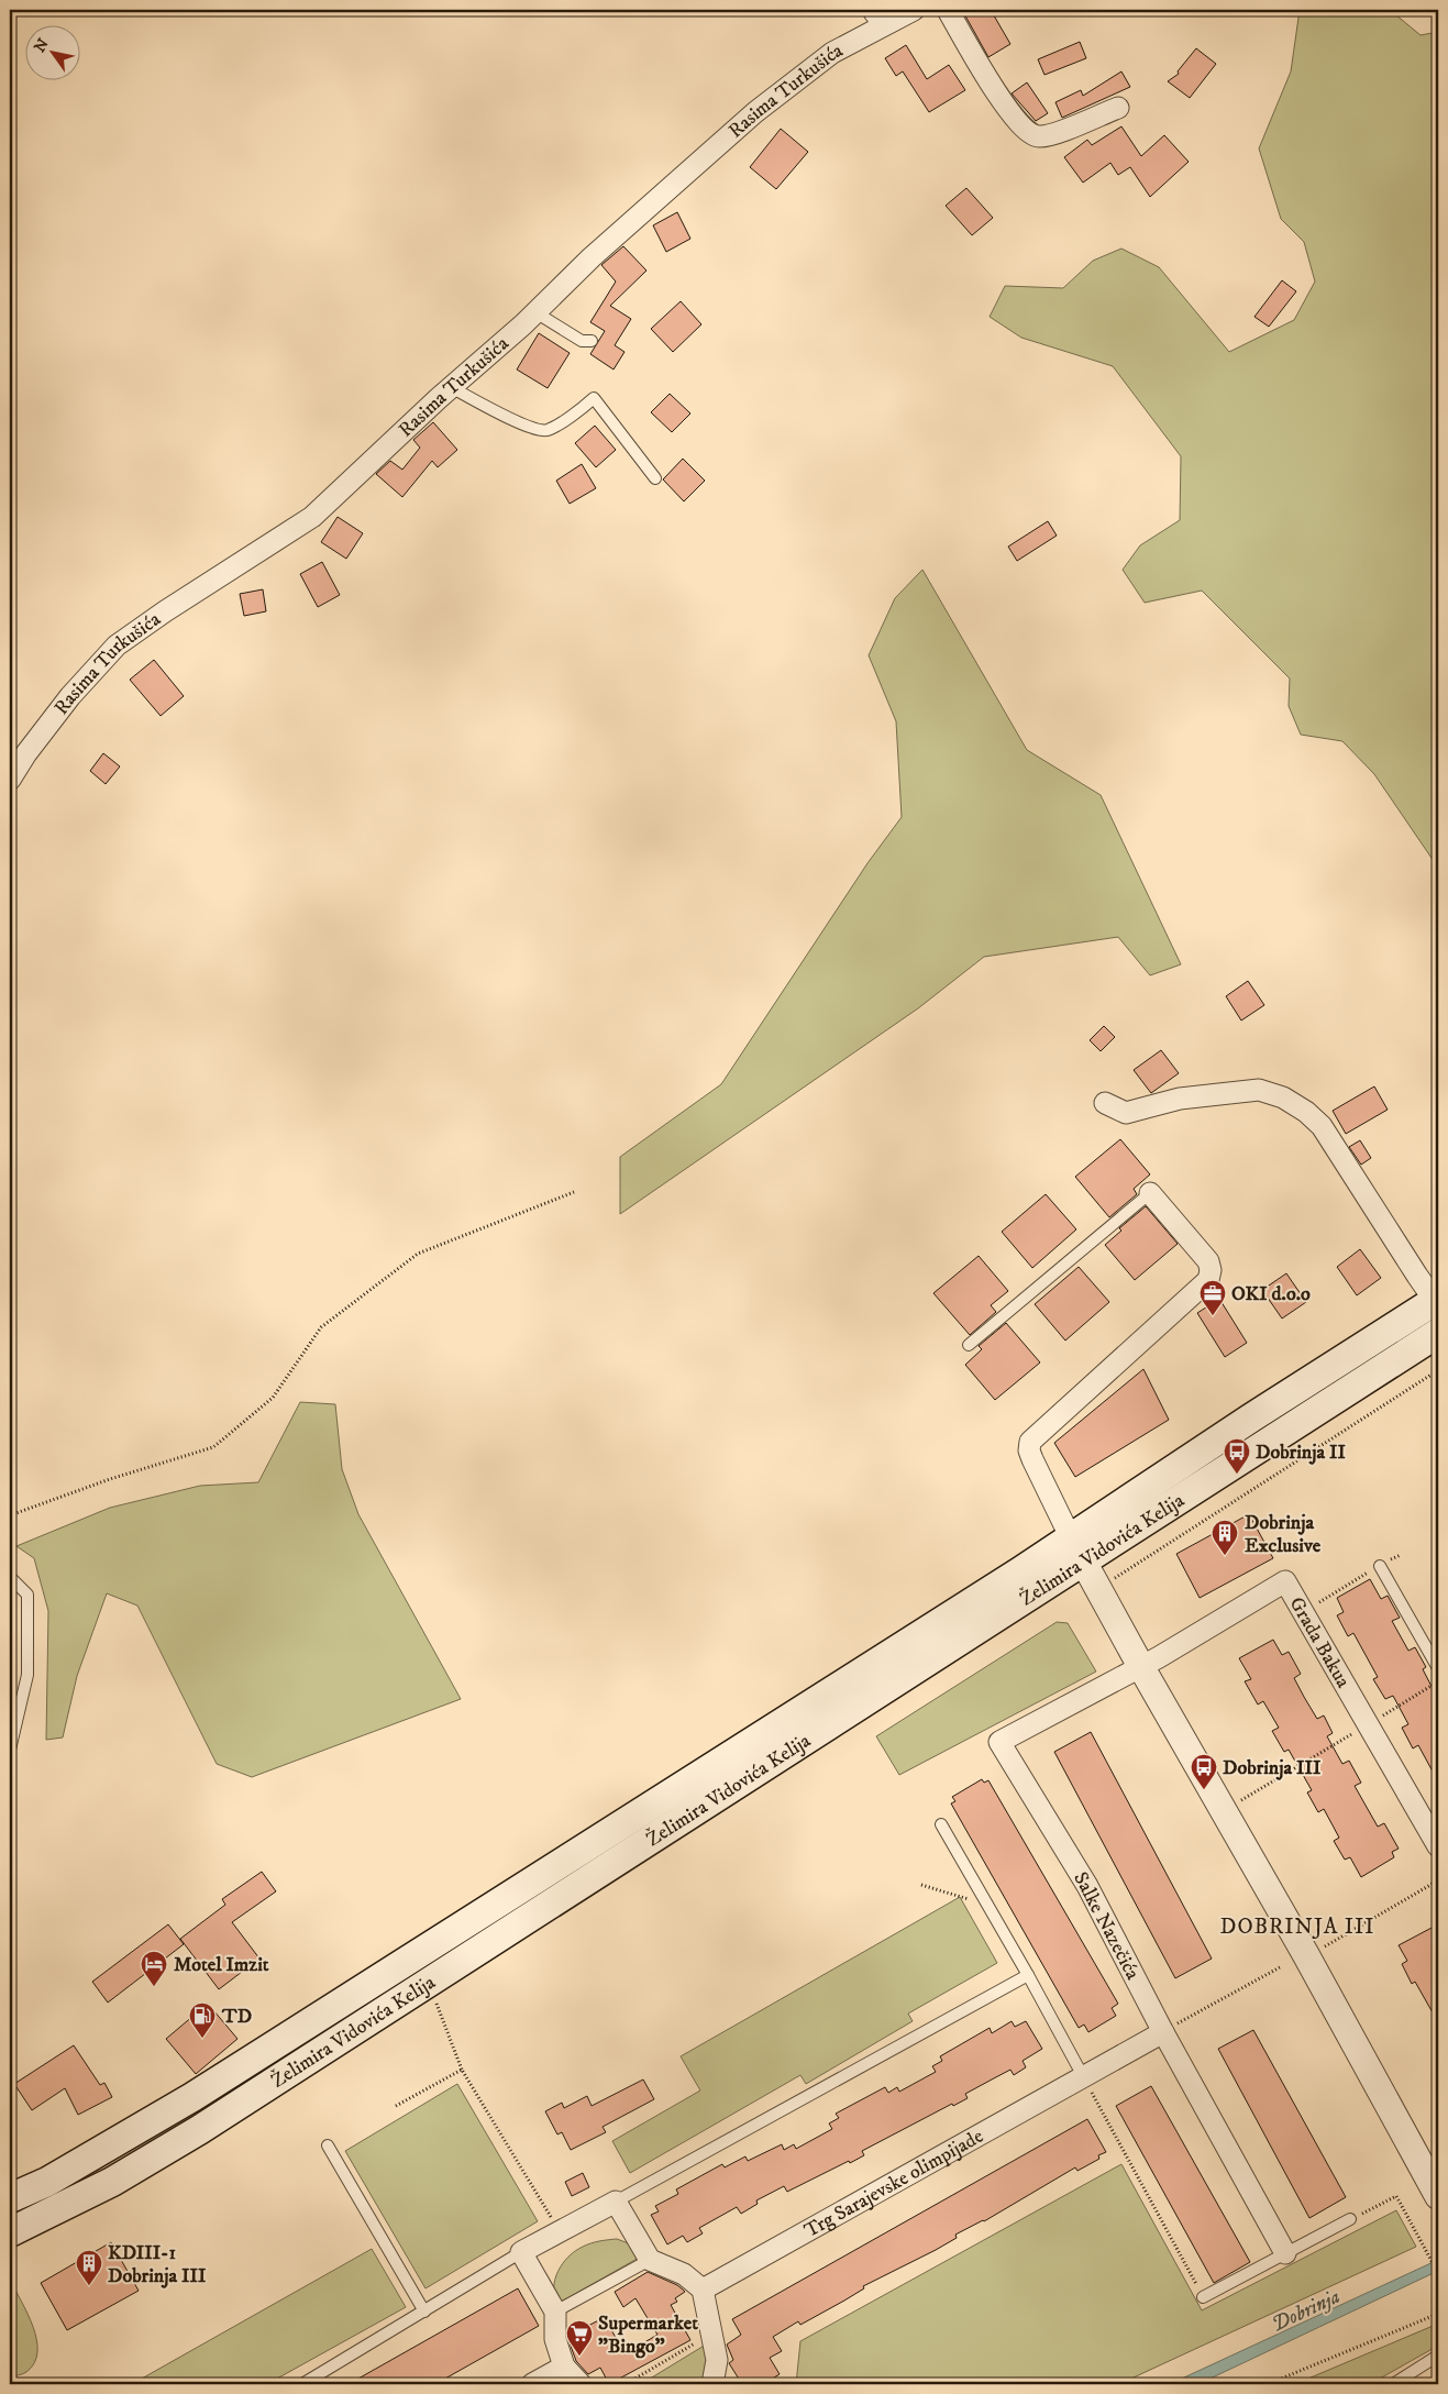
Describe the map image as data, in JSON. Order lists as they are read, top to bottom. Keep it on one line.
{"streets":{"main road":["Želimira Vidovića Kelija"],"street":["Rasima Turkušića","Grada Bakua","Salke Nazečića","Trg Sarajevske olimpijade"]},"crossings":[["Grada Bakua","Salke Nazečića"],["Salke Nazečića","Trg Sarajevske olimpijade"]],"districts":["DOBRINJA III"],"water":["Dobrinja"],"places":{"office":["OKI d.o.o"],"bus stop":["Dobrinja II","Dobrinja III"],"building":["Dobrinja Exclusive","KDIII-1 Dobrinja III"],"hotel":["Motel Imzit"],"fuel station":["TD"],"supermarket":["Supermarket \"Bingo\""]},"north":"top left"}
